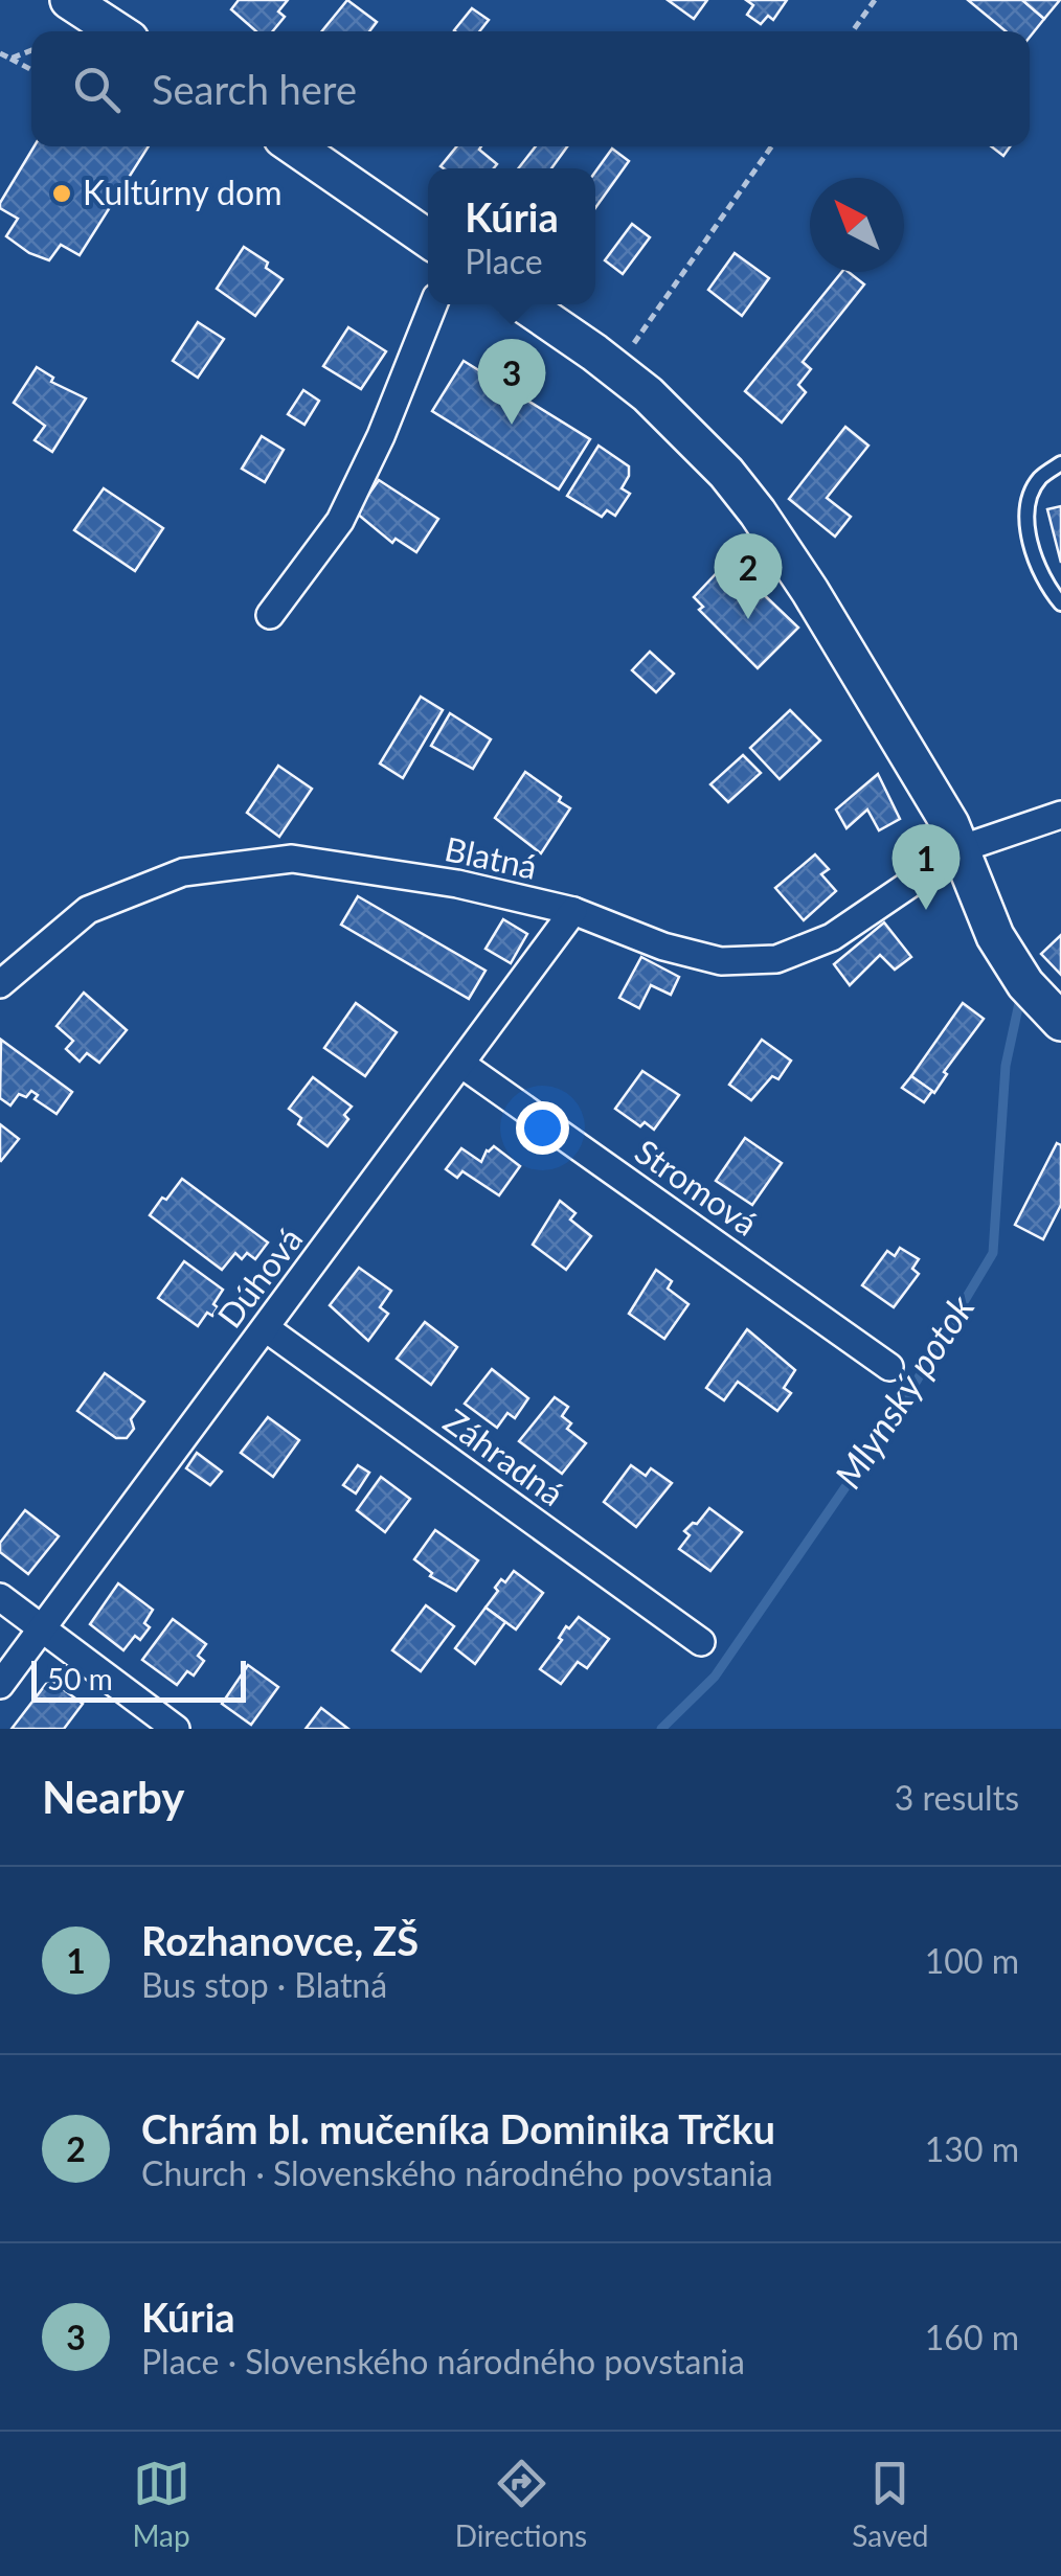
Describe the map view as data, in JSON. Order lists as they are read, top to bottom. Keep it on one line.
{"streets":{"street":["Blatná","Stromová","Dúhová","Záhradná"]},"crossings":[["Blatná","Dúhová"],["Stromová","Dúhová"],["Dúhová","Záhradná"]],"water":["Mlynský potok"],"places":["Kultúrny dom"],"scale_bar":"50 m","north":"top left","page":{"search":"Search here","popup":["Kúria","Place"],"pins":["3","2","1"],"scale":"50 m","heading":["Nearby","3 results"],"list":[{"mark":"1","name":"Rozhanovce, ZŠ","note":"Bus stop · Blatná","value":"100 m"},{"mark":"2","name":"Chrám bl. mučeníka Dominika Trčku","note":"Church · Slovenského národného povstania","value":"130 m"},{"mark":"3","name":"Kúria","note":"Place · Slovenského národného povstania","value":"160 m"}],"nav":["Map","Directions","Saved"]}}
